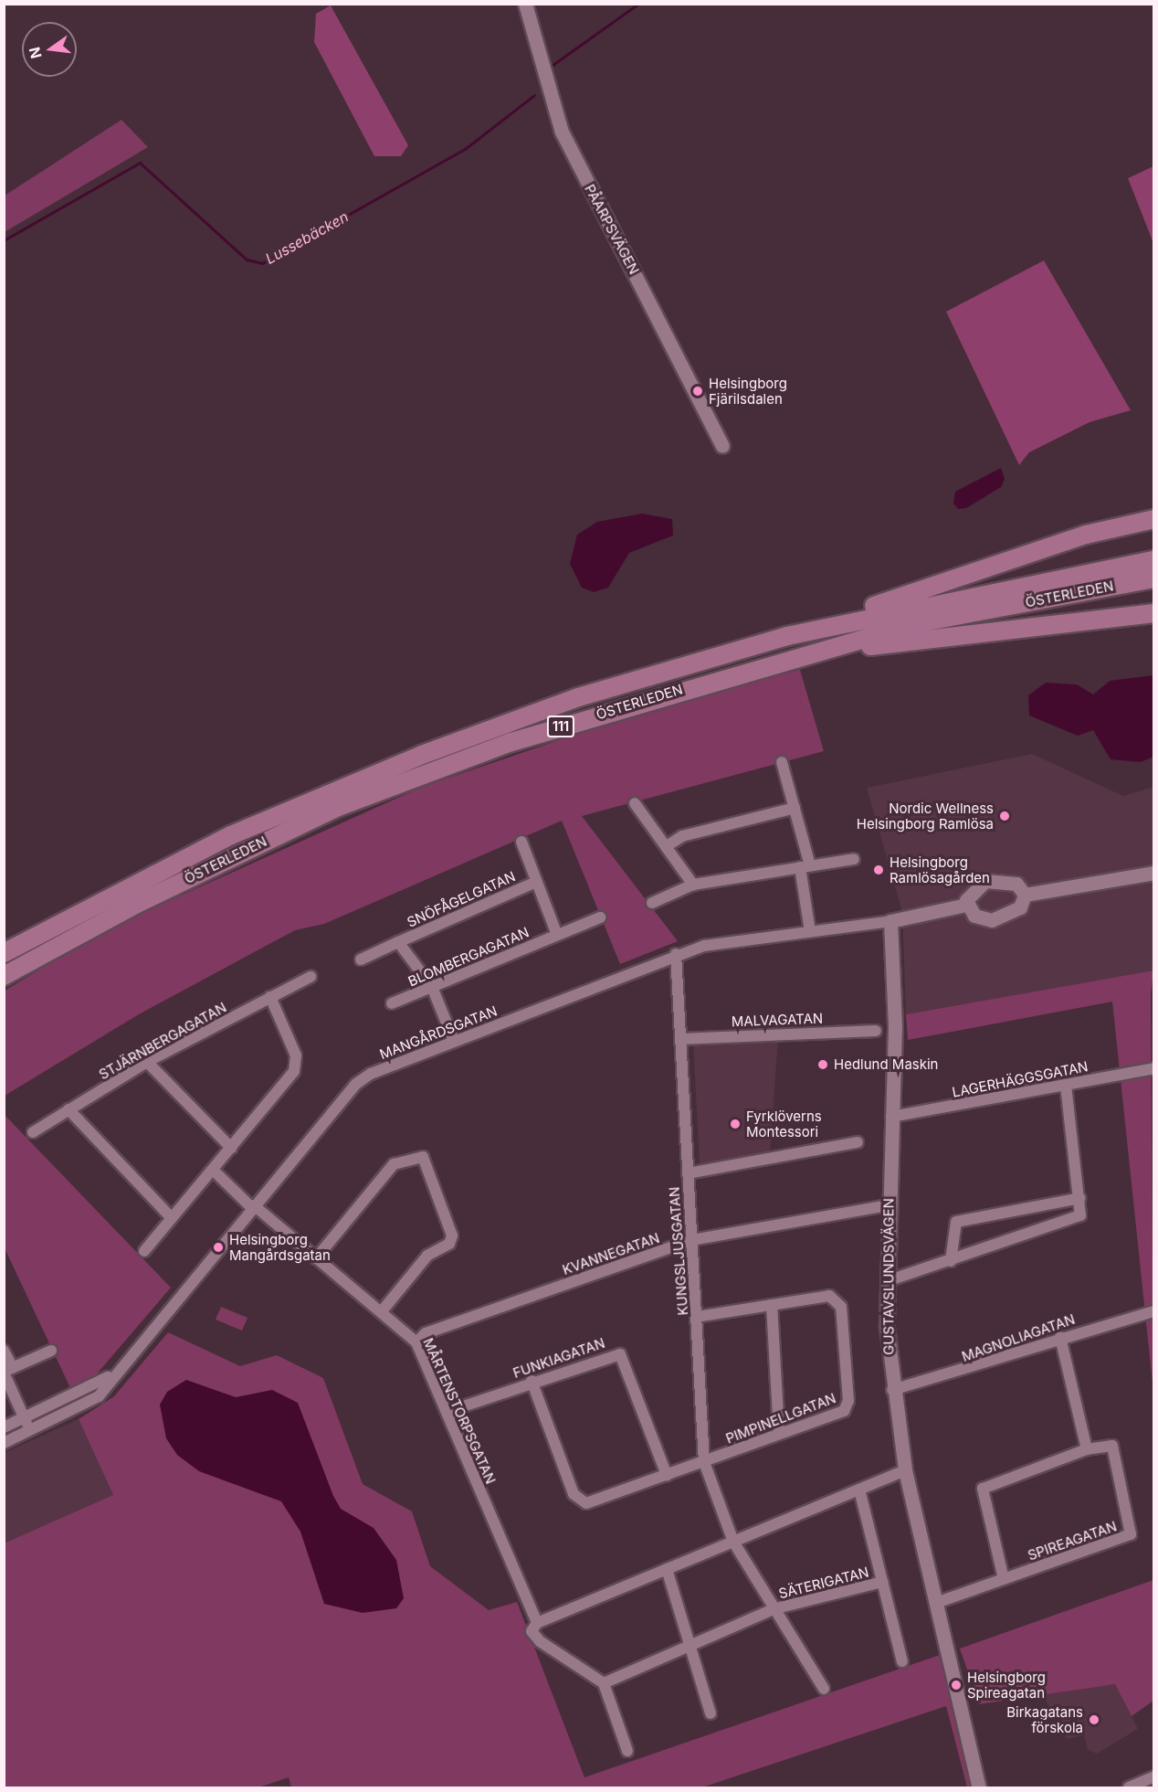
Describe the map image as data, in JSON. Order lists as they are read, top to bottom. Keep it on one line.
{"streets":{"main road":["ÖSTERLEDEN","111"],"street":["PÅARPSVÄGEN","SNÖFÅGELGATAN","BLOMBERGAGATAN","MALVAGATAN","MANGÅRDSGATAN","STJÄRNBERGAGATAN","LAGERHÄGGSGATAN","KUNGSLJUSGATAN","KVANNEGATAN","GUSTAVSLUNDSVÄGEN","MAGNOLIAGATAN","FUNKIAGATAN","MÅRTENSTORPSGATAN","PIMPINELLGATAN","SPIREAGATAN","SÄTERIGATAN"]},"crossings":[["SNÖFÅGELGATAN","BLOMBERGAGATAN"],["SNÖFÅGELGATAN","MANGÅRDSGATAN"],["MALVAGATAN","KUNGSLJUSGATAN"],["MANGÅRDSGATAN","KUNGSLJUSGATAN"],["MANGÅRDSGATAN","GUSTAVSLUNDSVÄGEN"],["MANGÅRDSGATAN","MÅRTENSTORPSGATAN"],["LAGERHÄGGSGATAN","GUSTAVSLUNDSVÄGEN"],["KUNGSLJUSGATAN","KVANNEGATAN"],["KUNGSLJUSGATAN","PIMPINELLGATAN"],["KUNGSLJUSGATAN","SÄTERIGATAN"],["KVANNEGATAN","GUSTAVSLUNDSVÄGEN"],["KVANNEGATAN","MÅRTENSTORPSGATAN"],["GUSTAVSLUNDSVÄGEN","MAGNOLIAGATAN"],["GUSTAVSLUNDSVÄGEN","SPIREAGATAN"],["FUNKIAGATAN","MÅRTENSTORPSGATAN"],["FUNKIAGATAN","PIMPINELLGATAN"]],"water":["Lussebäcken"],"places":["Helsingborg Fjärilsdalen","Nordic Wellness Helsingborg Ramlösa","Helsingborg Ramlösagården","Hedlund Maskin","Fyrklöverns Montessori","Helsingborg Mangårdsgatan","Helsingborg Spireagatan","Birkagatans förskola"],"north":"left"}
